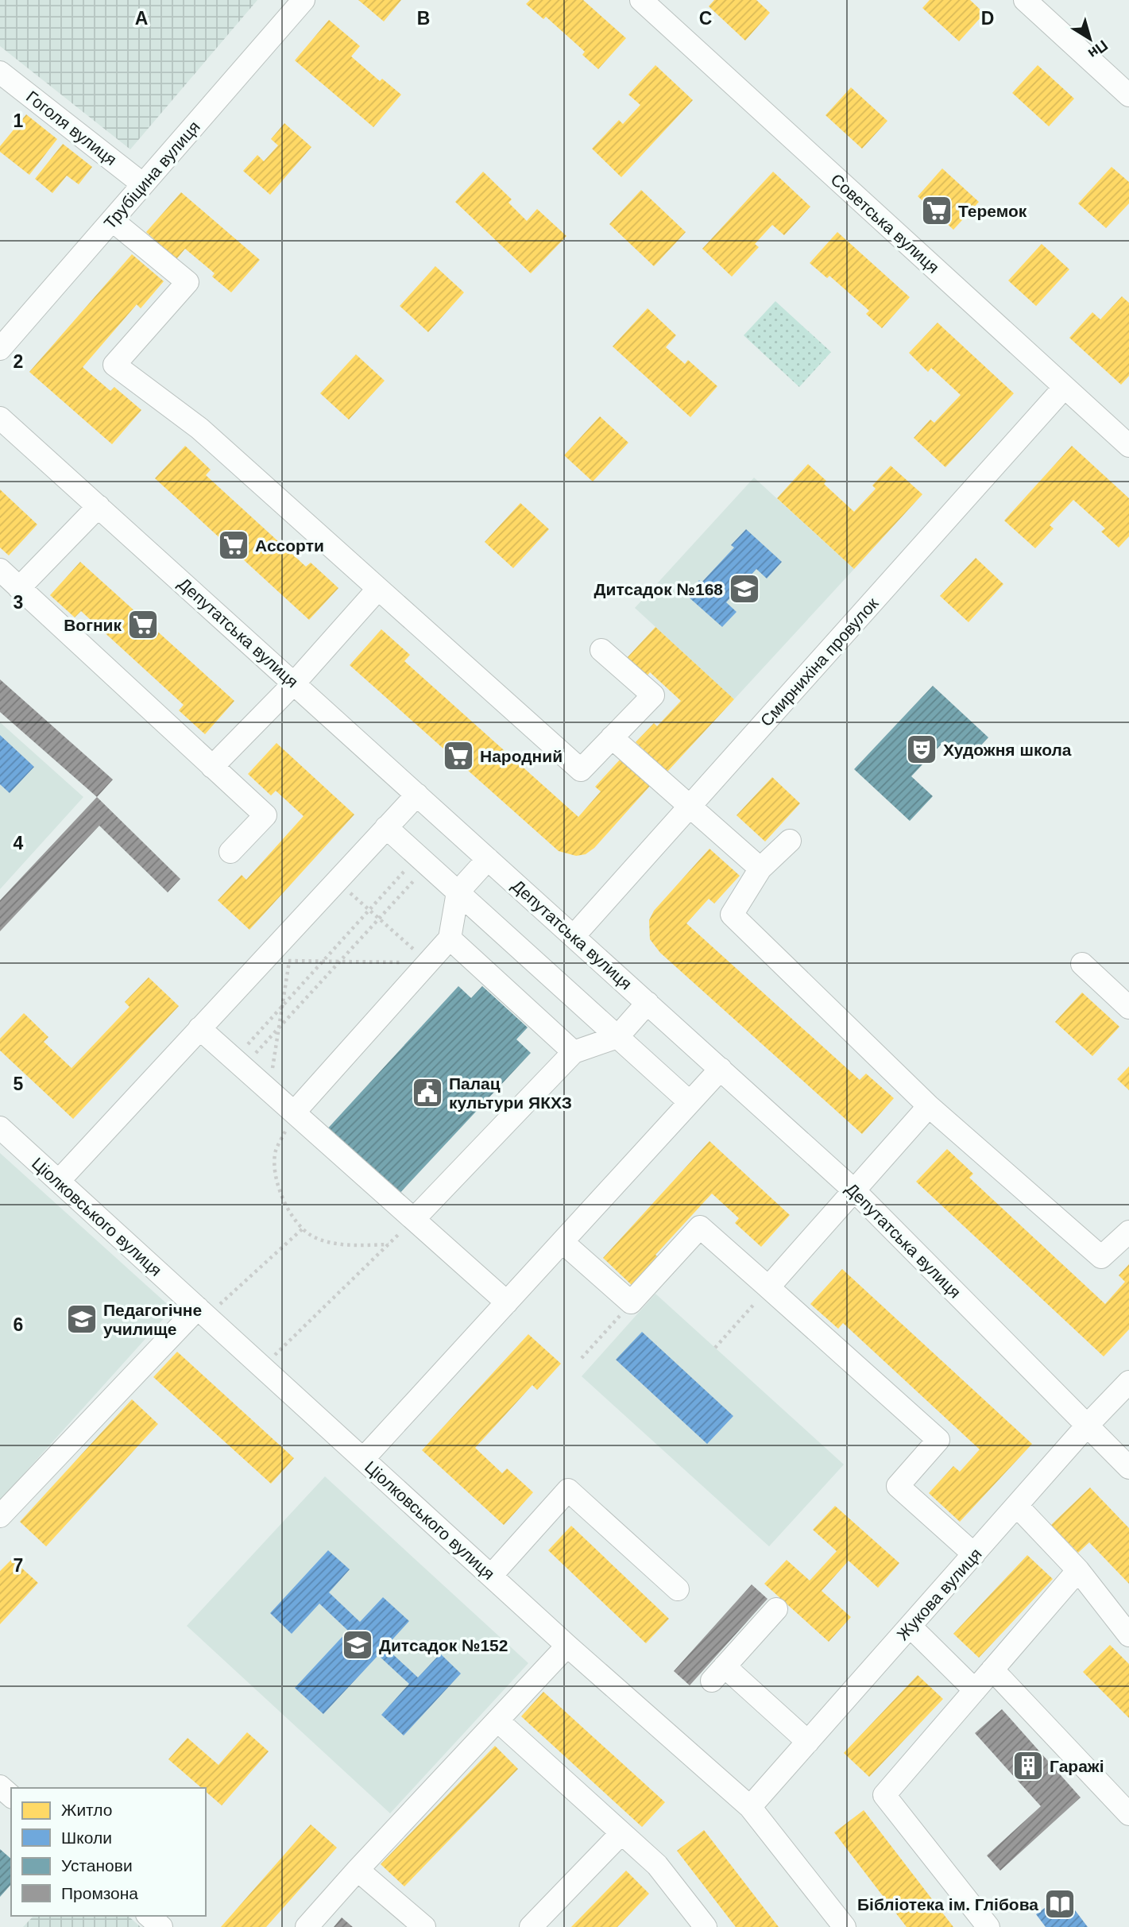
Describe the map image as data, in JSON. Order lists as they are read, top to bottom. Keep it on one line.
{"streets":{"street":["Гоголя вулиця","Трубіцина вулиця","Советська вулиця","Депутатська вулиця","Смирнихіна провулок","Ціолковського вулиця","Жукова вулиця"]},"crossings":[["Гоголя вулиця","Трубіцина вулиця"],["Советська вулиця","Смирнихіна провулок"],["Депутатська вулиця","Смирнихіна провулок"],["Депутатська вулиця","Жукова вулиця"],["Ціолковського вулиця","Жукова вулиця"]],"places":{"supermarket":["Теремок","Ассорти","Вогник","Народний"],"school or university":["Дитсадок №168","Педагогічне училище","Дитсадок №152"],"theatre":["Художня школа"],"public building":["Палац культури ЯКХЗ"],"building":["Гаражі"],"library":["Бібліотека ім. Глібова"]},"legend":["Житло","Школи","Установи","Промзона"],"north":"bottom right","grid":{"columns":["A","B","C","D"],"rows":["1","2","3","4","5","6","7"]}}
